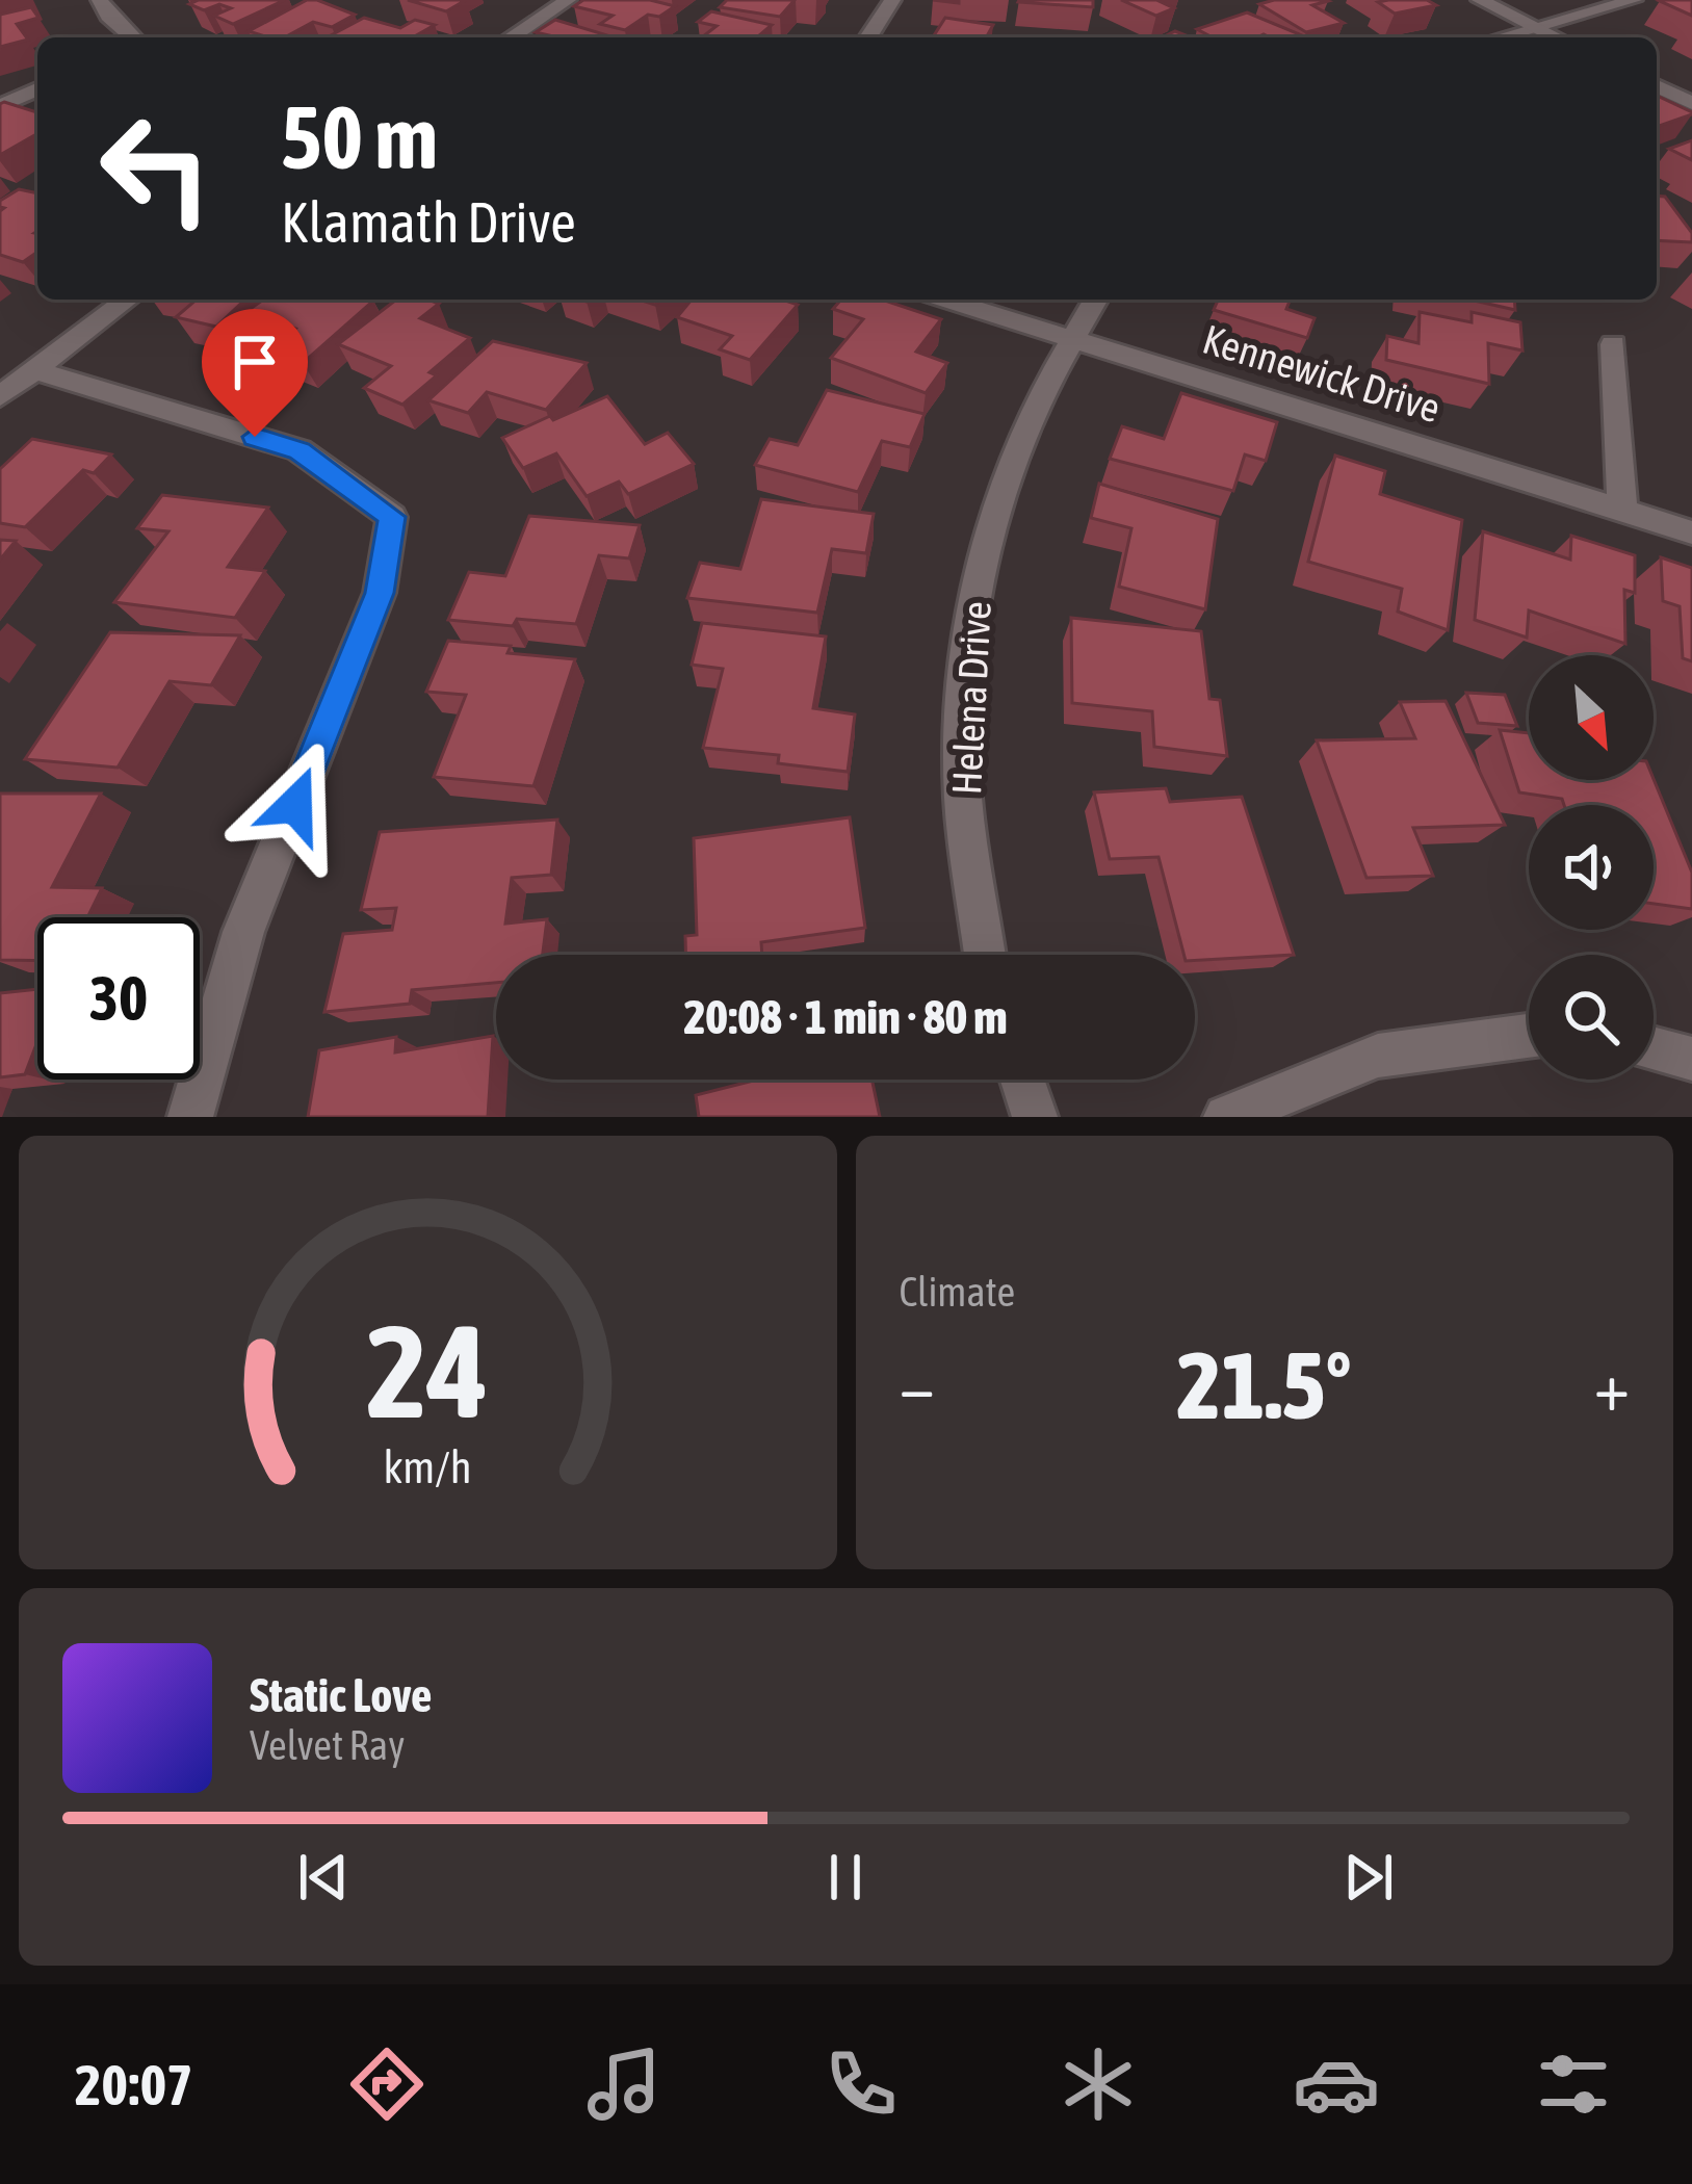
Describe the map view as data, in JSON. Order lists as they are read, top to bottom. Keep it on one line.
{"streets":{"street":["Kennewick Drive","Helena Drive"]},"crossings":[["Kennewick Drive","Helena Drive"]],"north":"bottom right","page":{"turn":["50 m","Klamath Drive"],"limit":"30","trip":"20:08 · 1 min · 80 m","tile":"Climate","heat":["−","21.5°","+"],"song":["Static Love","Velvet Ray"],"tabs":"20:07","gauge":["24","km/h"]}}
